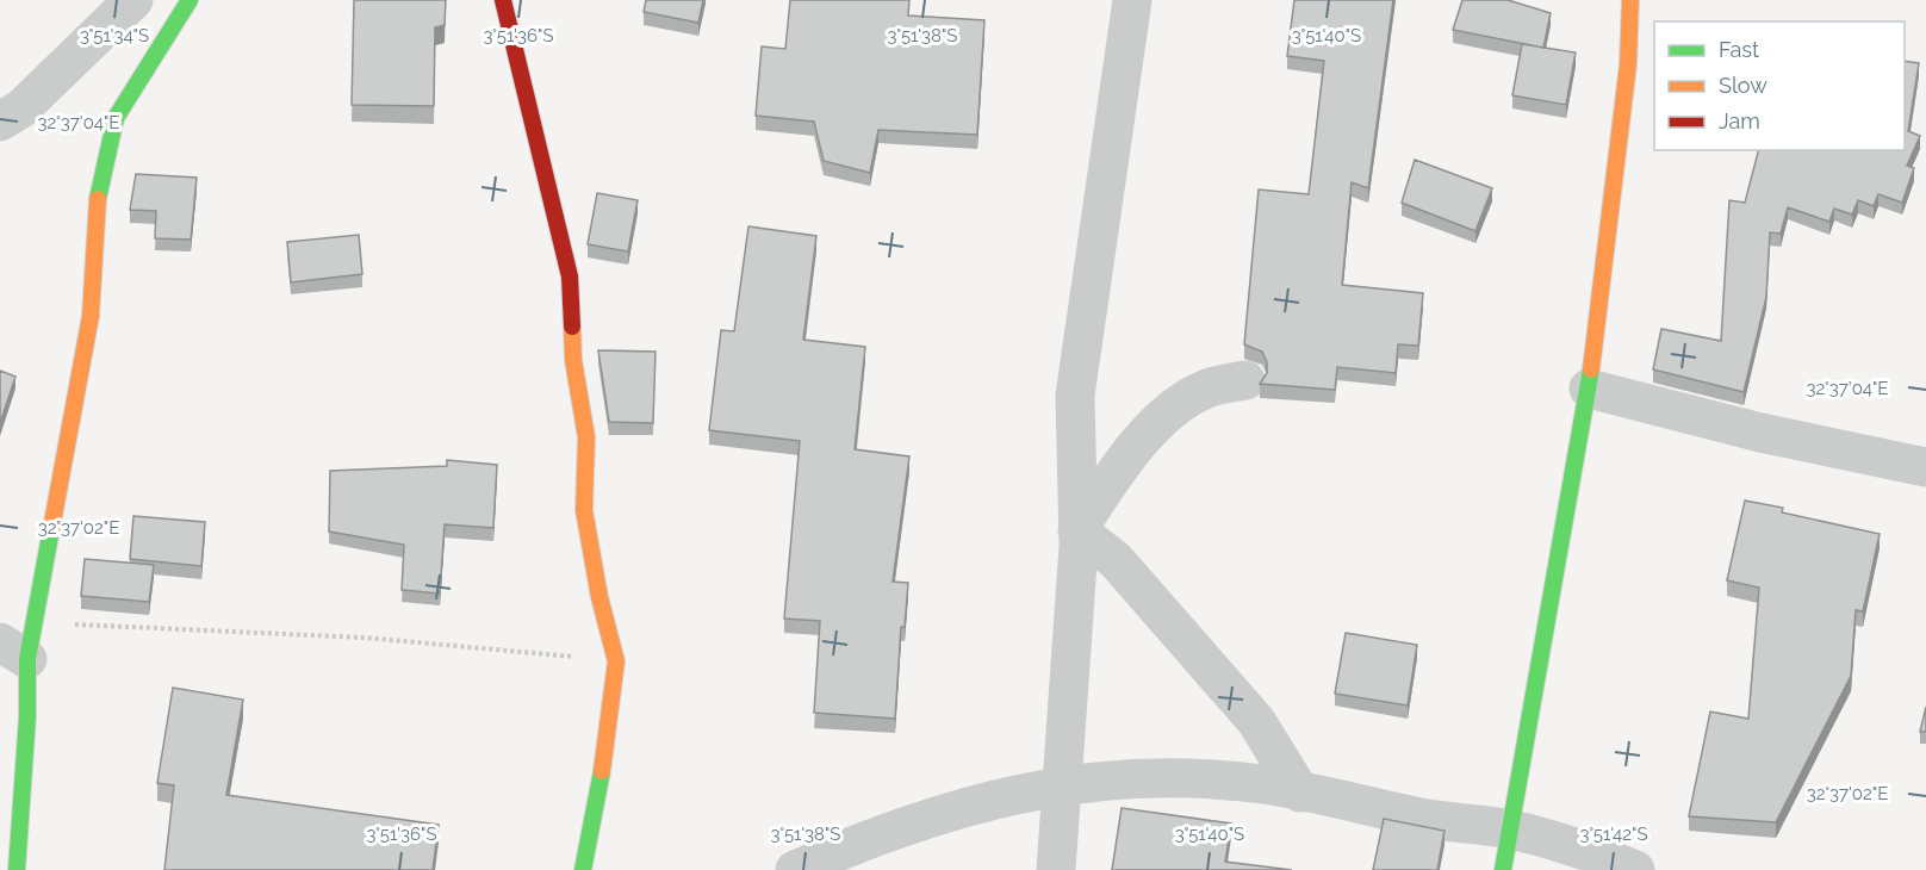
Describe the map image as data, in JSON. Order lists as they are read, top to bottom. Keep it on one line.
{"legend":["Fast","Slow","Jam"],"coordinates":["3°51'34\"S","3°51'36\"S","3°51'38\"S","3°51'40\"S","32°37'04\"E","32°37'02\"E","3°51'42\"S"]}
